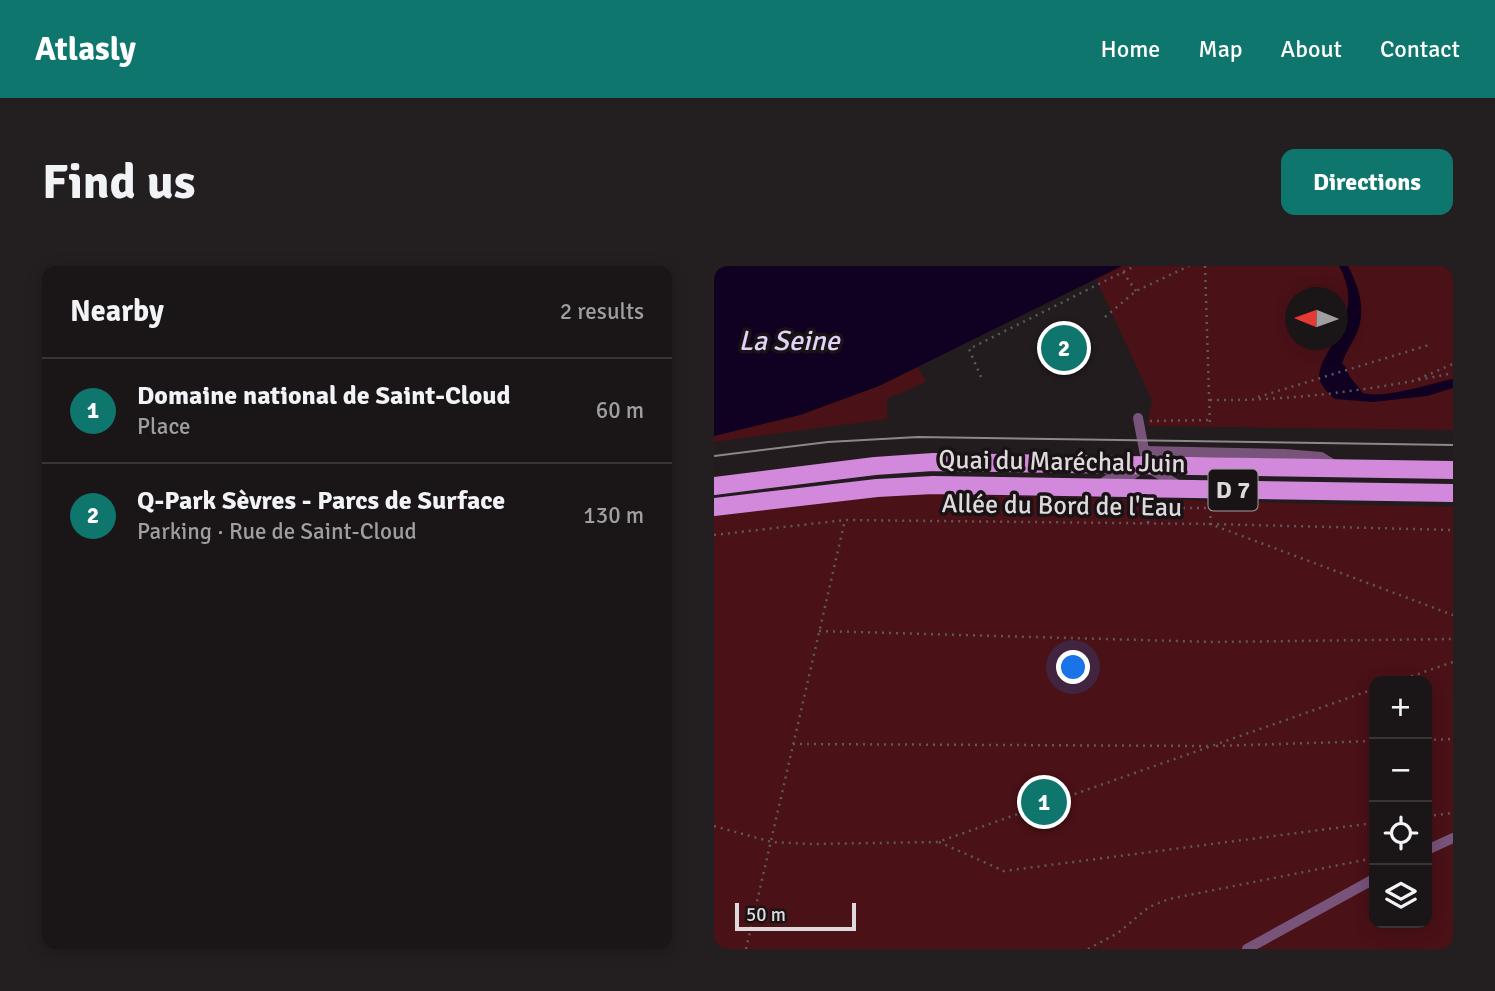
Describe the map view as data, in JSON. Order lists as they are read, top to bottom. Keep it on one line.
{"streets":{"main road":["Quai du Maréchal Juin","D 7"],"path":["Allée du Bord de l'Eau"]},"water":["La Seine"],"scale_bar":"50 m","north":"left","page":{"header":"Atlasly","nav":["Home","Map","About","Contact"],"buttons":"Directions","title":"Find us","heading":["Nearby","2 results"],"pins":["2","1"],"list":[{"mark":"1","name":"Domaine national de Saint-Cloud","note":"Place","value":"60 m"},{"mark":"2","name":"Q-Park Sèvres - Parcs de Surface","note":"Parking · Rue de Saint-Cloud","value":"130 m"}],"map_buttons":["+","−"],"scale":"50 m"}}
